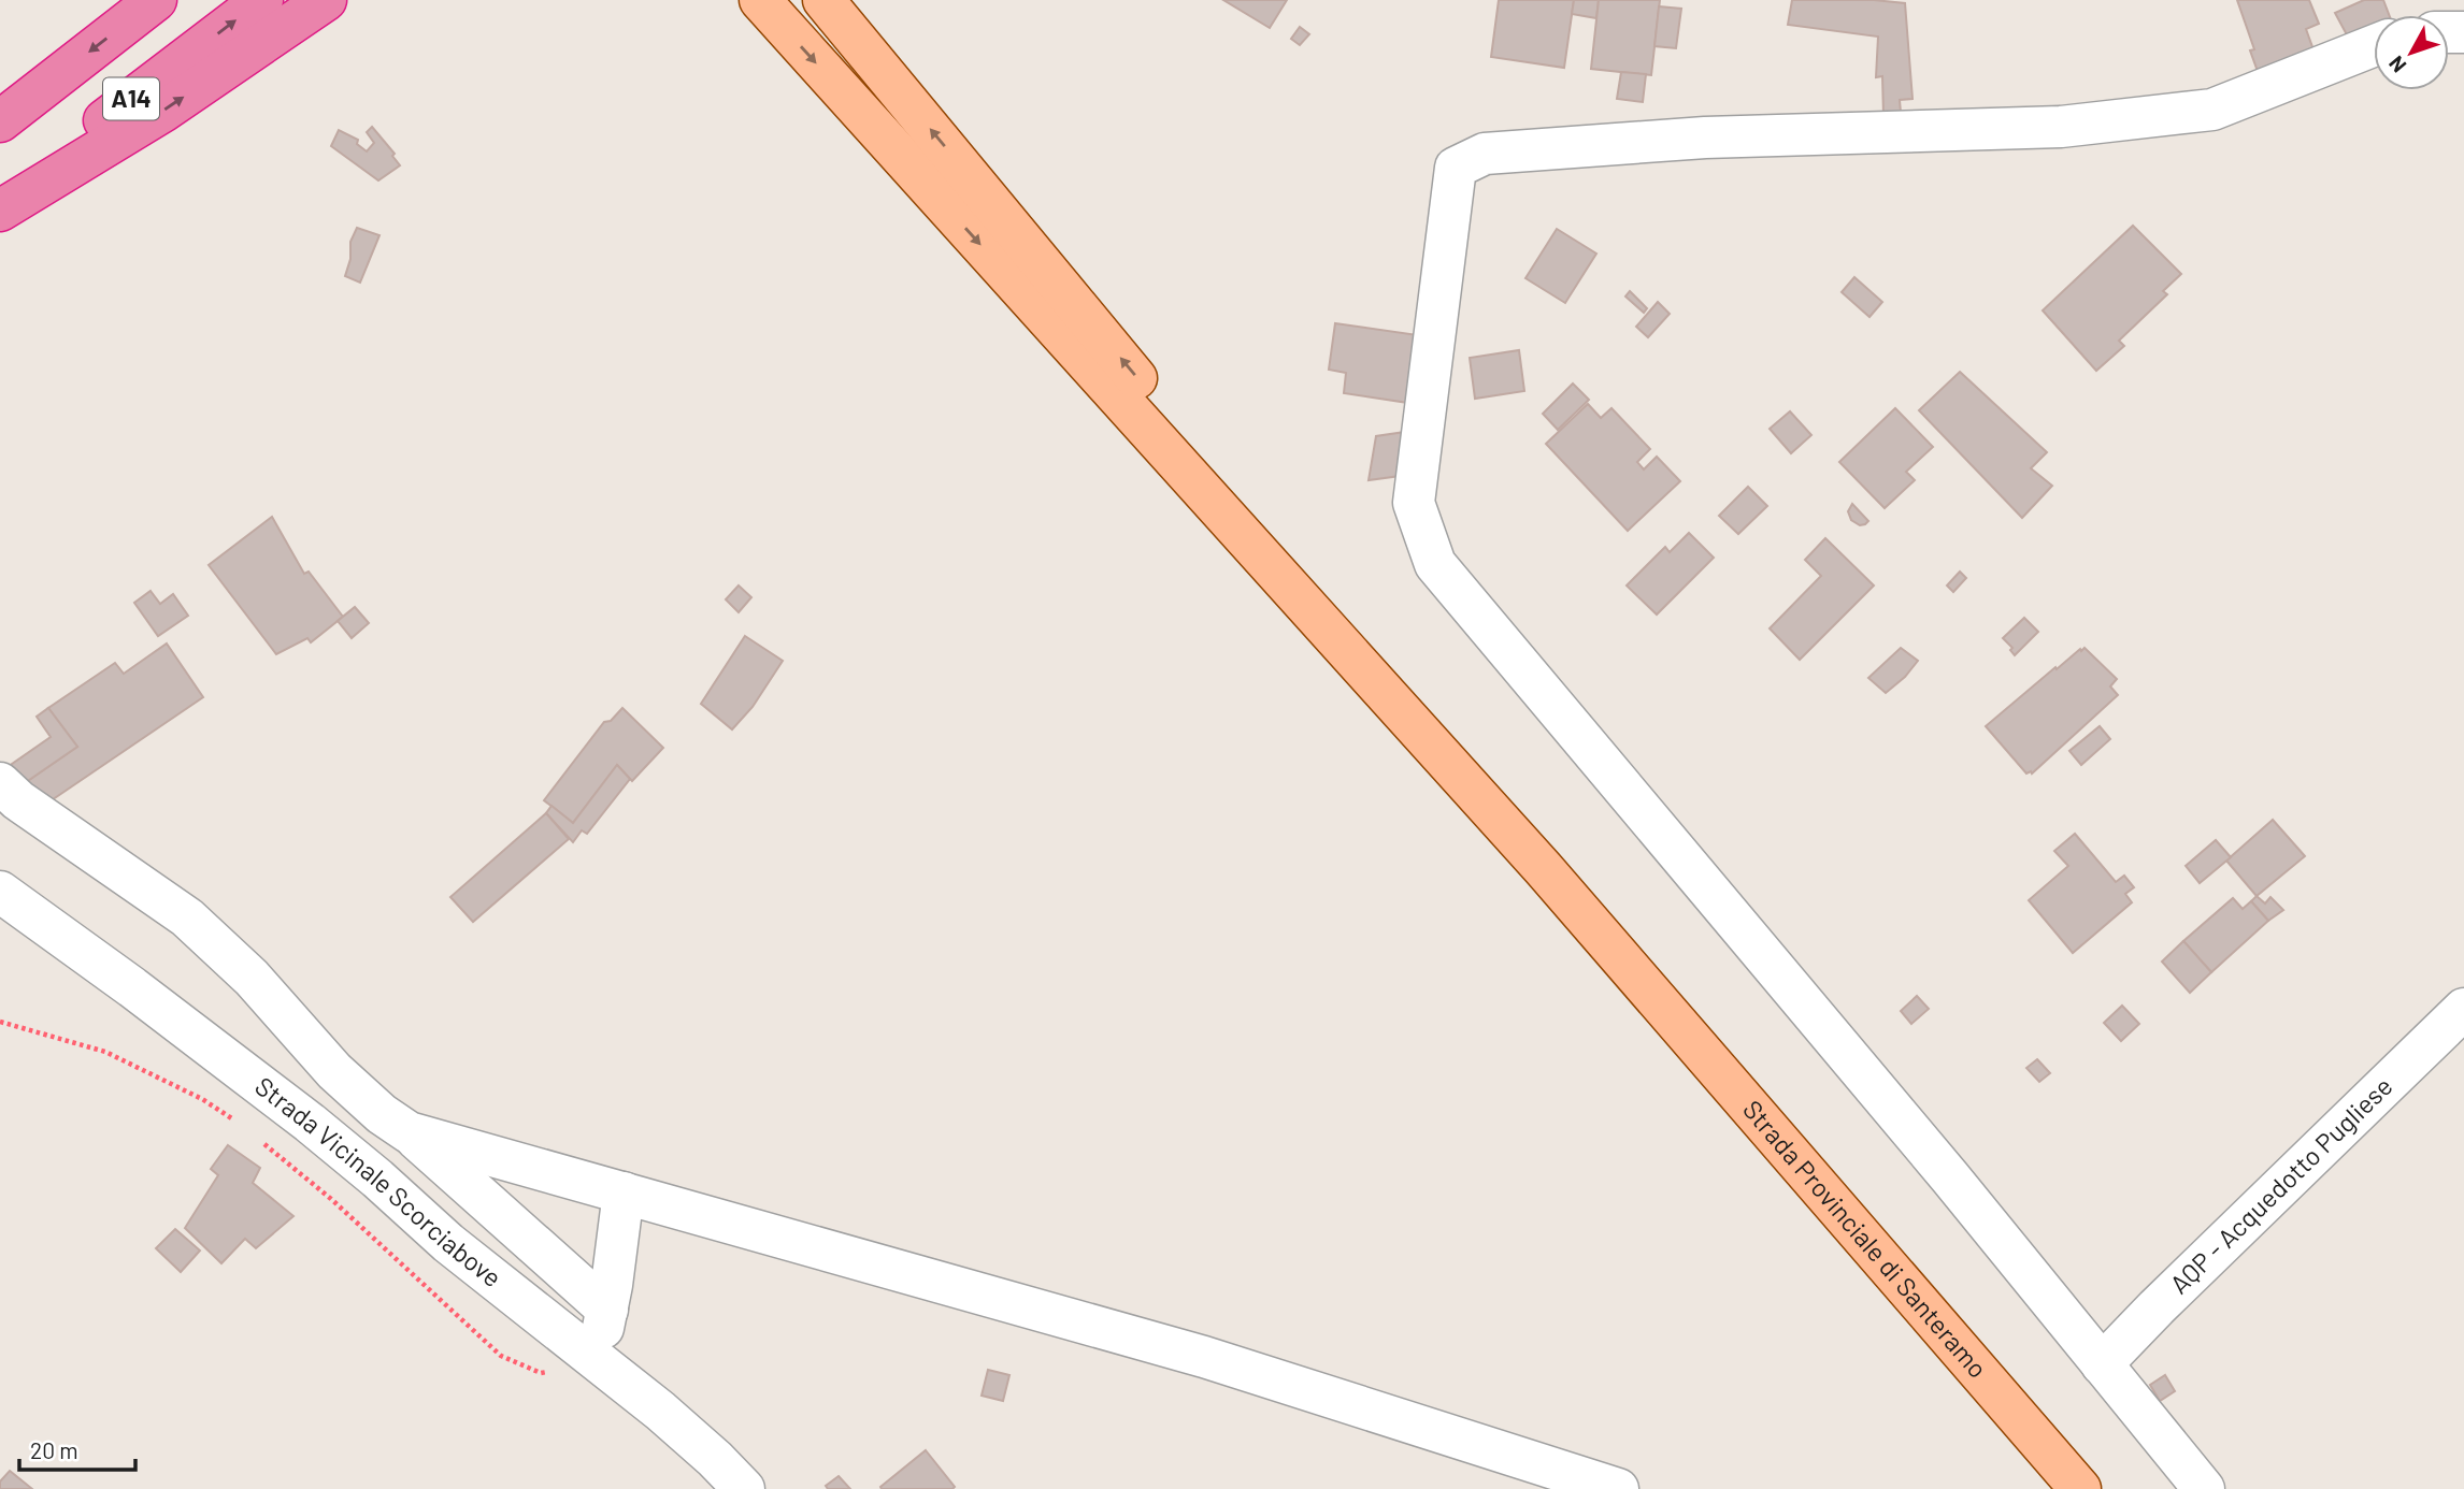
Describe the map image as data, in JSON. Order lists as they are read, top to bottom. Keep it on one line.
{"streets":{"highway":["A14"],"main road":["Strada Provinciale di Santeramo"],"street":["Strada Vicinale Scorciabove","AQP - Acquedotto Pugliese"]},"scale_bar":"20 m","north":"bottom left"}
